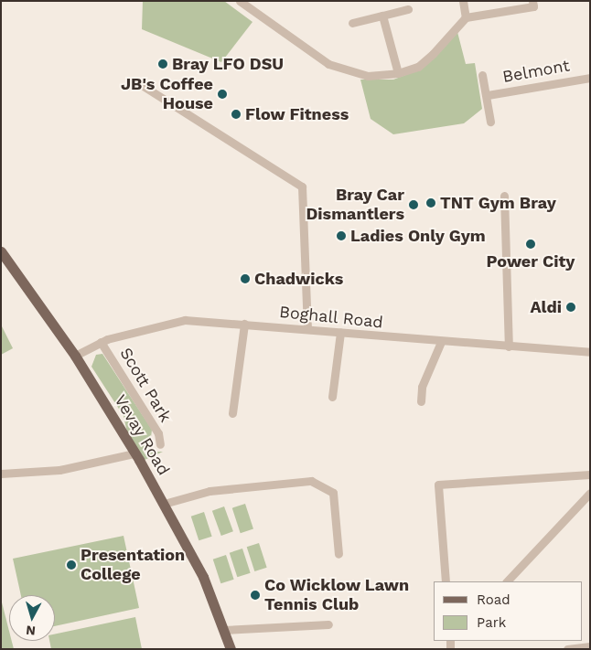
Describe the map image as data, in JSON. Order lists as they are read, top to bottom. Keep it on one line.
{"streets":{"main road":["Vevay Road"],"street":["Belmont","Boghall Road","Scott Park"]},"crossings":[["Boghall Road","Scott Park"],["Boghall Road","Vevay Road"]],"places":["Bray LFO DSU","JB's Coffee House","Flow Fitness","TNT Gym Bray","Bray Car Dismantlers","Ladies Only Gym","Power City","Chadwicks","Aldi","Presentation College","Co Wicklow Lawn Tennis Club"],"legend":["Road","Park"],"north":"bottom"}
